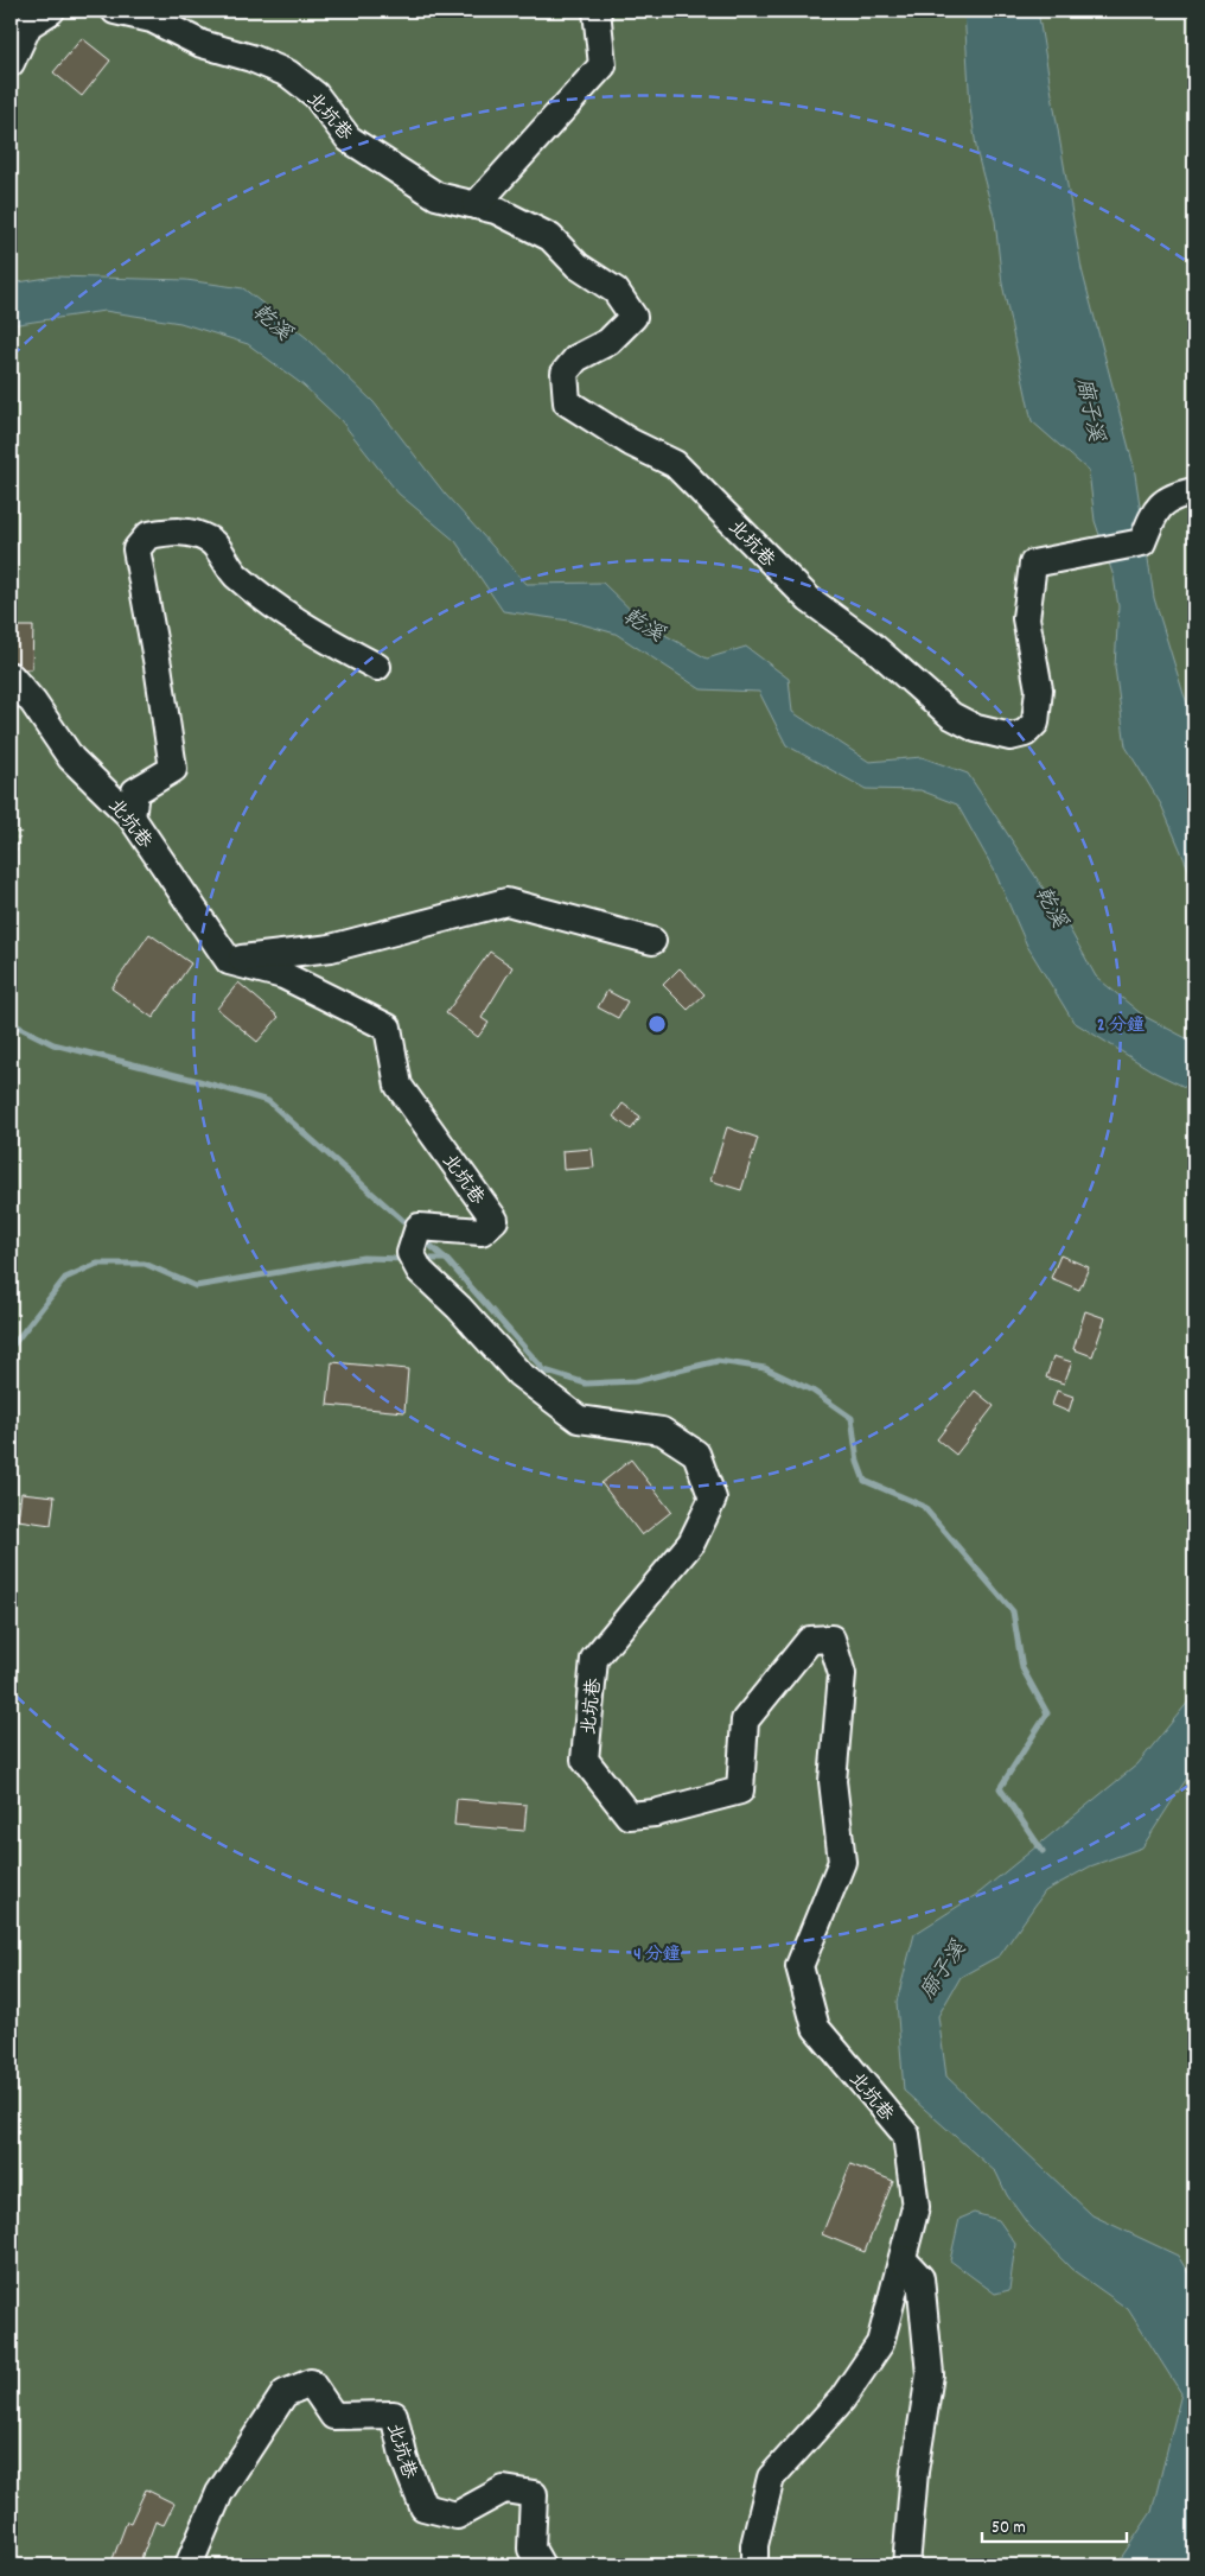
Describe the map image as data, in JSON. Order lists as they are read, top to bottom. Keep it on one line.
{"streets":{"street":["北坑巷"]},"water":["乾溪","廍子溪"],"scale_bar":"50 m","rings":["2 分鐘","4 分鐘"]}
